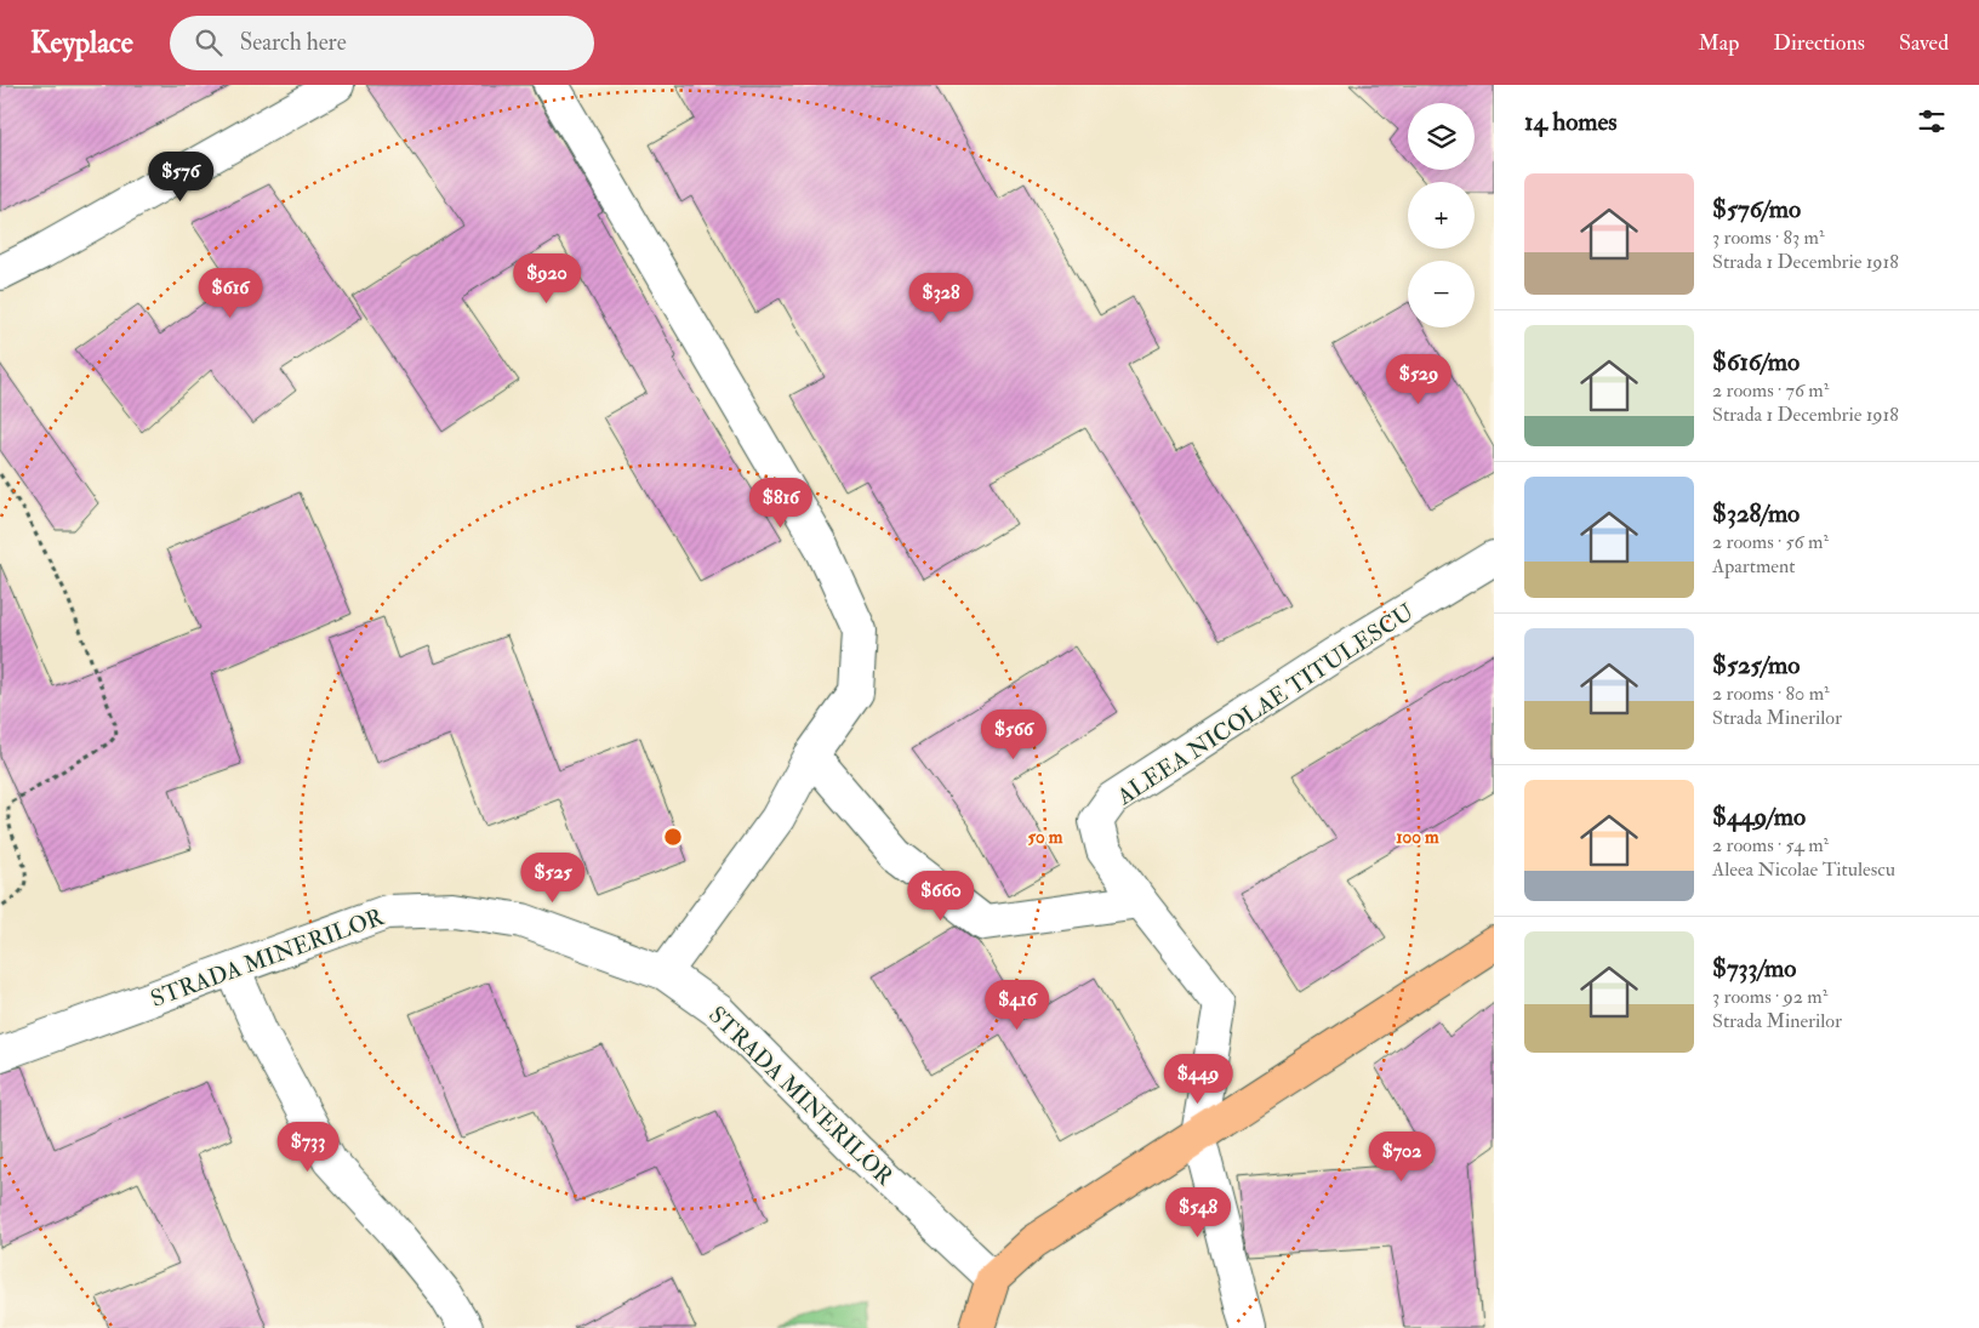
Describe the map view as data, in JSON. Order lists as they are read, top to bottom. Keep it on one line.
{"streets":{"street":["ALEEA NICOLAE TITULESCU","STRADA MINERILOR"]},"page":{"header":"Keyplace","search":"Search here","nav":["Map","Directions","Saved"],"heading":"14 homes","map_buttons":["+","−"],"price":["$576","$920","$616","$328","$529","$816","$566","$525","$660","$416","$449","$733","$702","$548"],"list":[{"name":"$576/mo","note":"3 rooms · 83 m² · Strada 1 Decembrie 1918"},{"name":"$616/mo","note":"2 rooms · 76 m² · Strada 1 Decembrie 1918"},{"name":"$328/mo","note":"2 rooms · 56 m² · Apartment"},{"name":"$525/mo","note":"2 rooms · 80 m² · Strada Minerilor"},{"name":"$449/mo","note":"2 rooms · 54 m² · Aleea Nicolae Titulescu"},{"name":"$733/mo","note":"3 rooms · 92 m² · Strada Minerilor"}]},"rings":["50 m","100 m"]}
